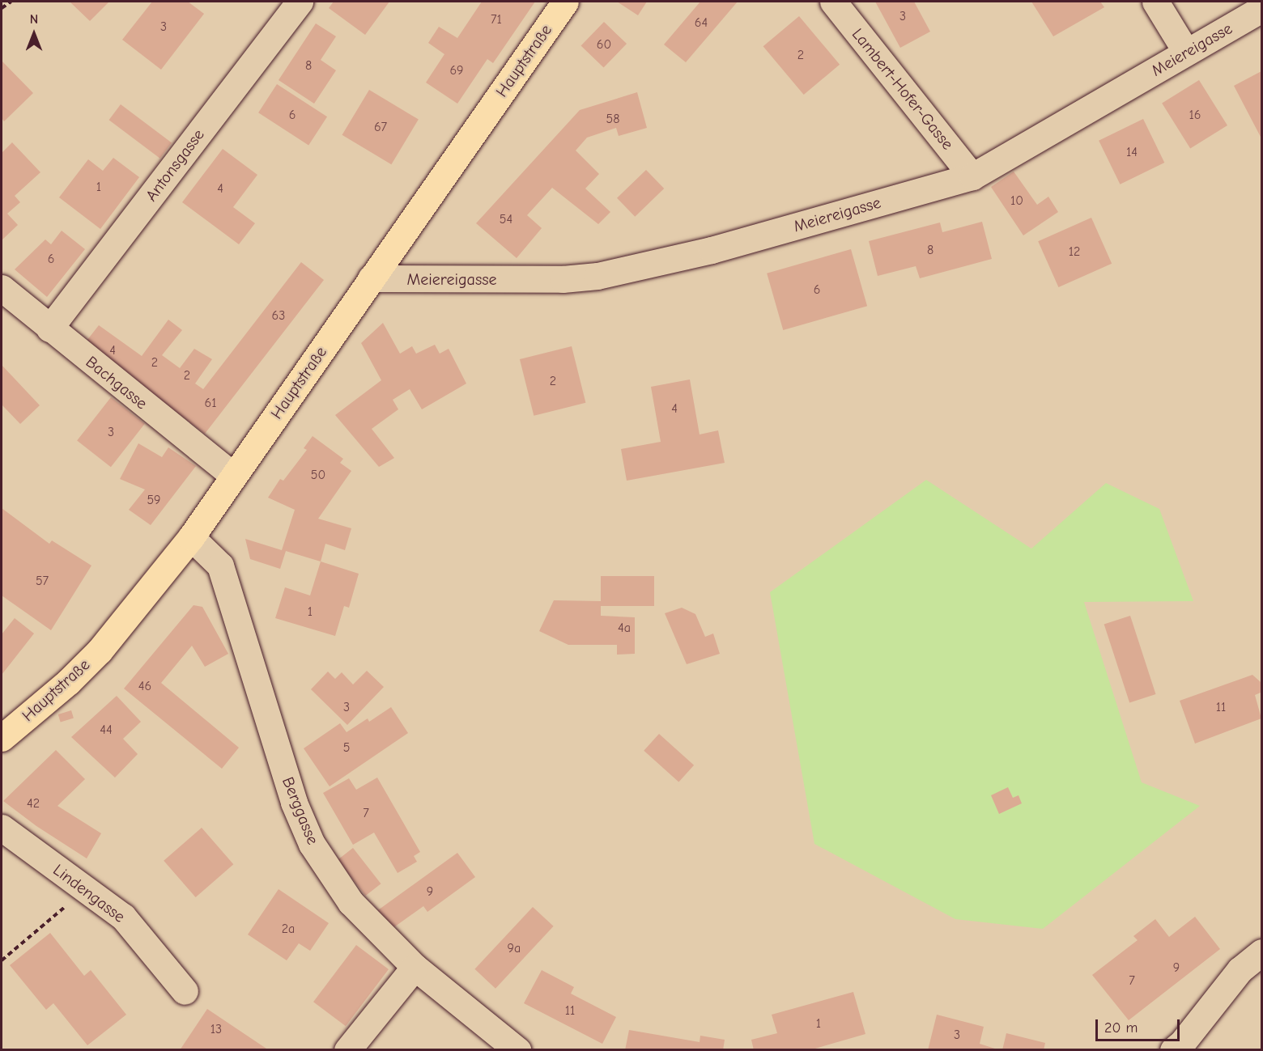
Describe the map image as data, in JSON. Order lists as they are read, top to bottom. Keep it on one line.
{"streets":{"main road":["Hauptstraße"],"street":["Meiereigasse","Lambert-Hofer-Gasse","Antonsgasse","Bachgasse","Berggasse","Lindengasse"]},"crossings":[["Meiereigasse","Hauptstraße"],["Meiereigasse","Lambert-Hofer-Gasse"],["Hauptstraße","Bachgasse"],["Hauptstraße","Berggasse"],["Antonsgasse","Bachgasse"]],"house_numbers":["3","71","64","3","60","2","8","69","6","16","58","67","14","1","4","10","54","8","12","6","6","63","4","2","2","2","61","4","3","50","59","57","1","4a","46","3","11","44","5","42","7","9","2a","9a","9","7","11","1","13","3"],"scale_bar":"20 m","north":"top"}
